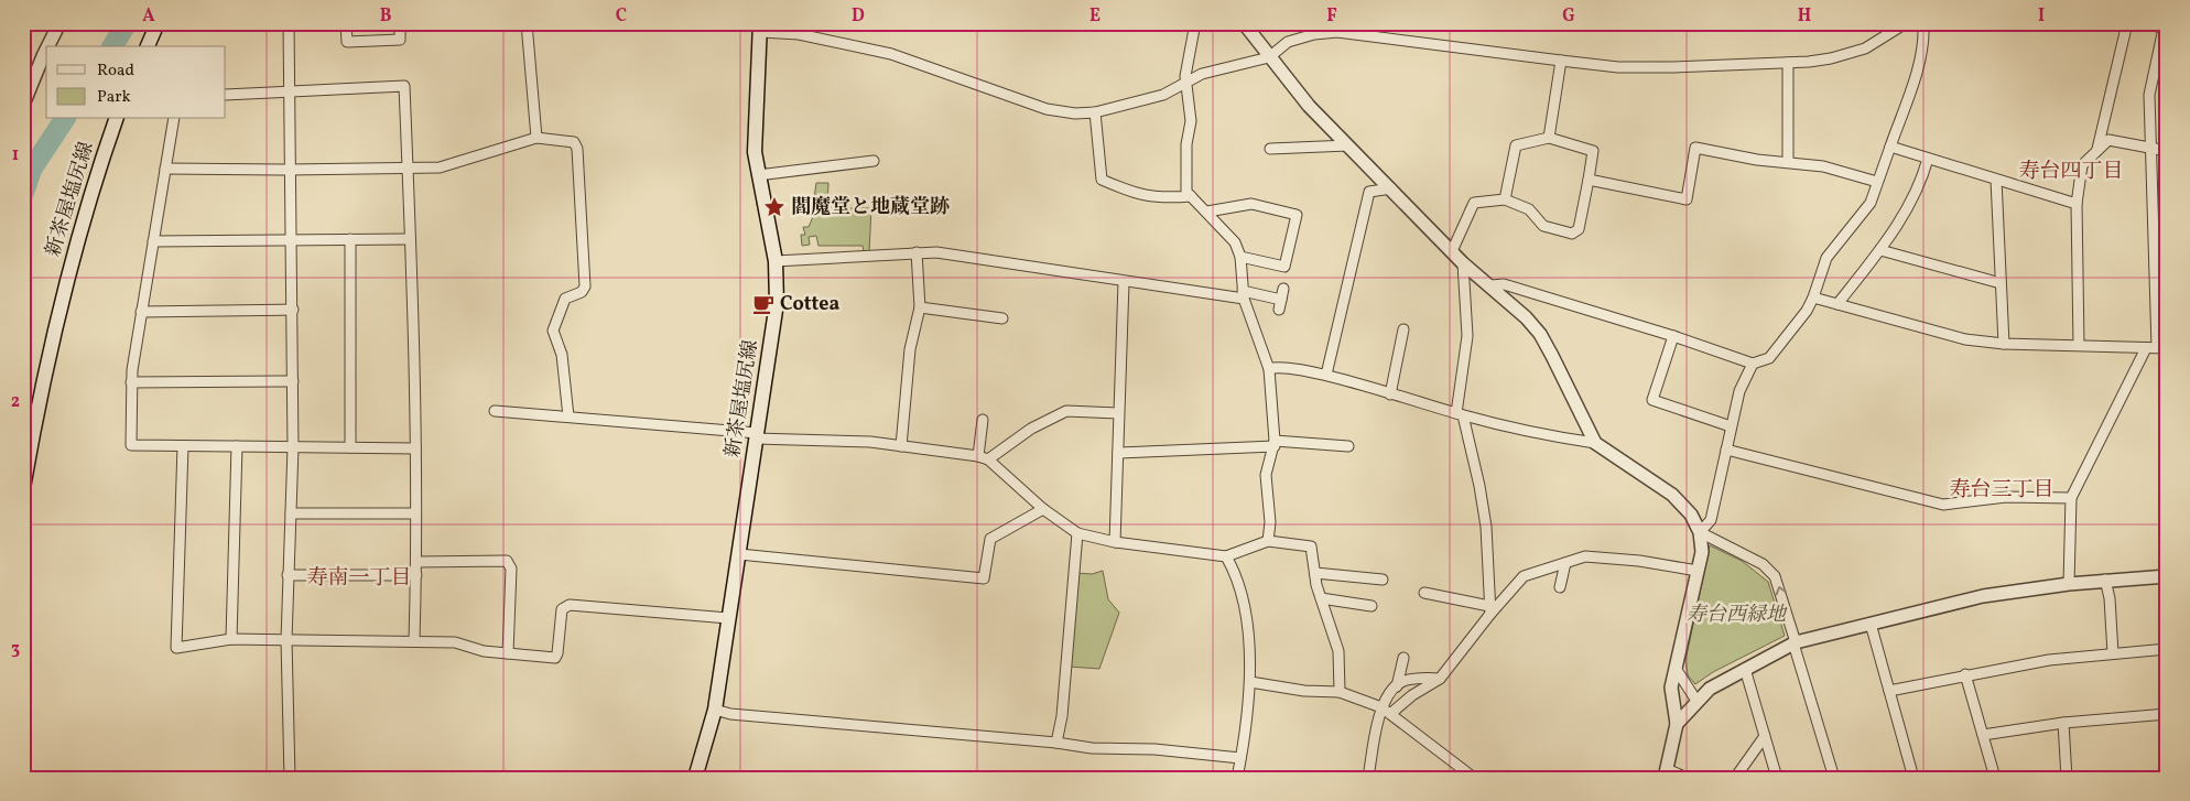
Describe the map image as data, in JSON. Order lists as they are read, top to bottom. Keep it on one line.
{"streets":{"main road":["新茶屋塩尻線"]},"districts":["寿台四丁目","寿台三丁目","寿南一丁目"],"parks":["寿台西緑地"],"places":{"place":["閻魔堂と地蔵堂跡"],"cafe":["Cottea"]},"legend":["Road","Park"],"grid":{"columns":["A","B","C","D","E","F","G","H","I"],"rows":["1","2","3"]}}
